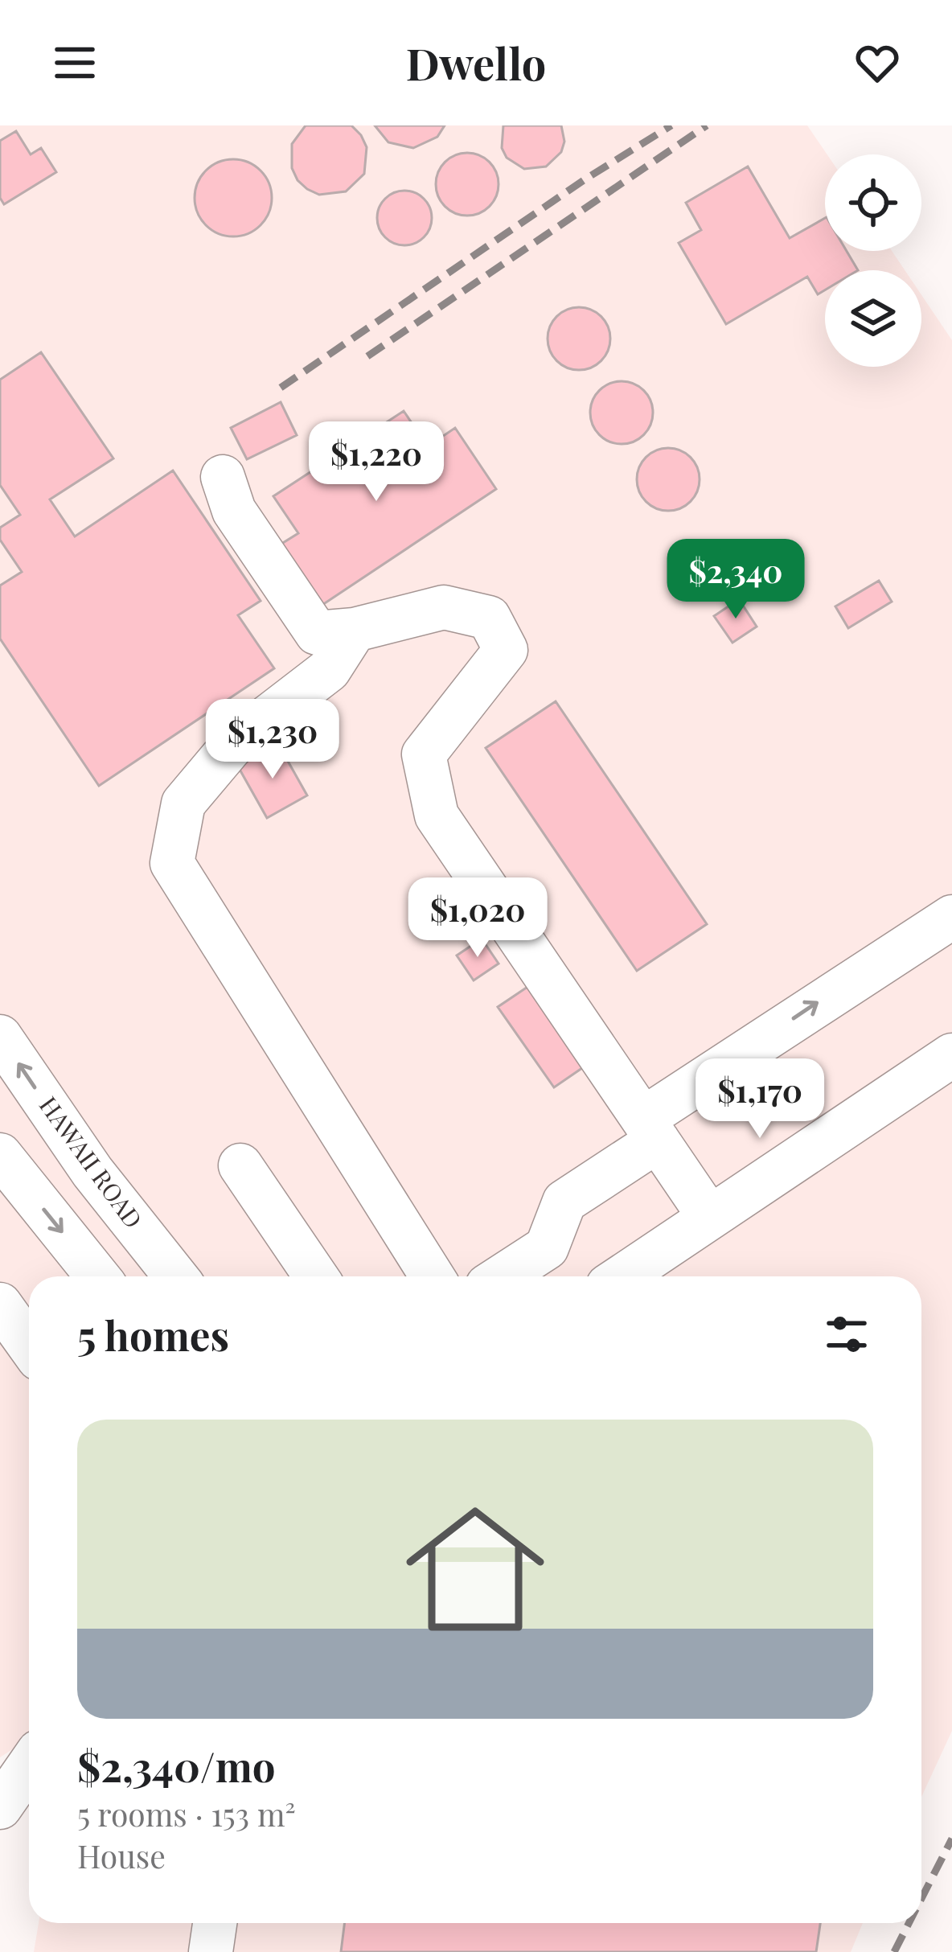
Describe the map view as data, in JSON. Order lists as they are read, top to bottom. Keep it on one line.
{"streets":{"street":["HAWAII ROAD"]},"page":{"header":"Dwello","price":["$1,220","$2,340","$1,230","$1,020","$1,170"],"heading":"5 homes","list":[{"name":"$2,340/mo","note":"5 rooms · 153 m² · House"}]}}
